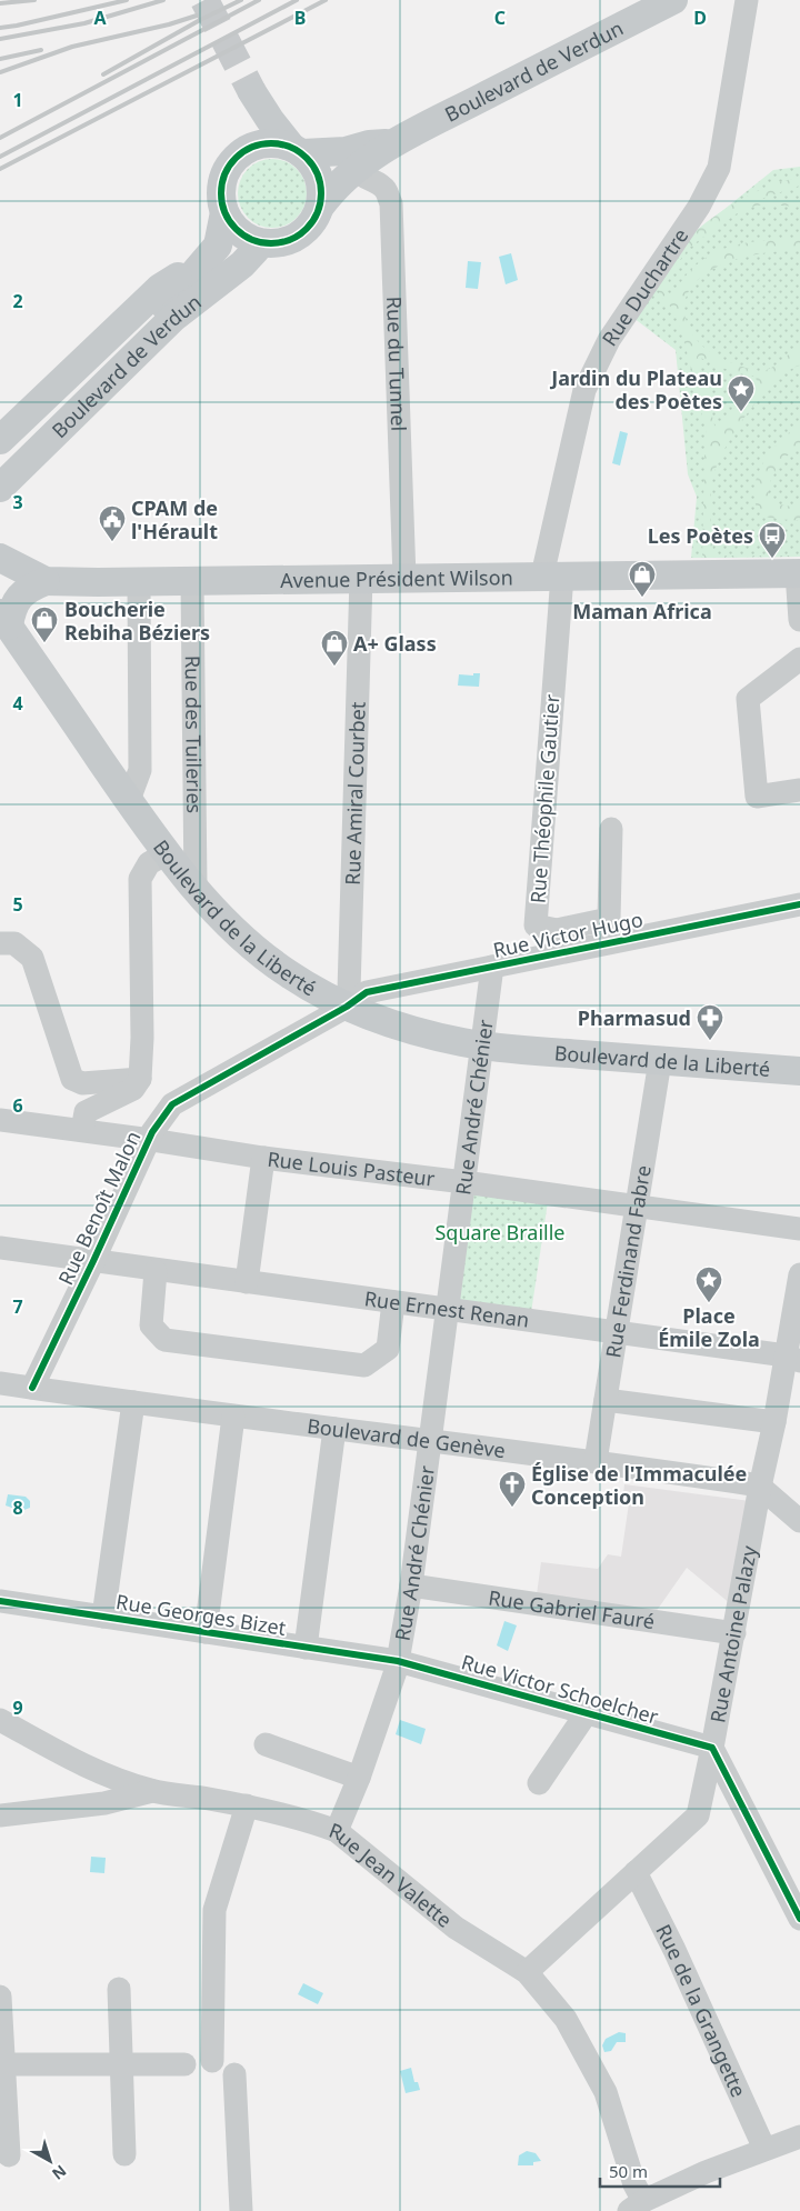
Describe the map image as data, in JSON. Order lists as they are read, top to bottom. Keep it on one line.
{"streets":{"main road":["Boulevard de Verdun","Avenue Président Wilson","Boulevard de la Liberté"],"street":["Rue Duchartre","Rue du Tunnel","Rue des Tuileries","Rue Amiral Courbet","Rue Théophile Gautier","Rue Victor Hugo","Rue André Chénier","Rue Louis Pasteur","Rue Benoît Malon","Rue Ferdinand Fabre","Rue Ernest Renan","Boulevard de Genève","Rue Gabriel Fauré","Rue Georges Bizet","Rue Antoine Palazy","Rue Victor Schoelcher","Rue Jean Valette","Rue de la Grangette"]},"crossings":[["Boulevard de Verdun","Rue du Tunnel"],["Rue Duchartre","Avenue Président Wilson"],["Rue Duchartre","Rue Théophile Gautier"],["Rue du Tunnel","Avenue Président Wilson"],["Avenue Président Wilson","Rue des Tuileries"],["Avenue Président Wilson","Rue Amiral Courbet"],["Avenue Président Wilson","Rue Théophile Gautier"],["Avenue Président Wilson","Boulevard de la Liberté"],["Rue des Tuileries","Boulevard de la Liberté"],["Rue Amiral Courbet","Boulevard de la Liberté"],["Rue Amiral Courbet","Rue Victor Hugo"],["Rue Amiral Courbet","Rue Benoît Malon"],["Boulevard de la Liberté","Rue Victor Hugo"],["Boulevard de la Liberté","Rue André Chénier"],["Boulevard de la Liberté","Rue Benoît Malon"],["Boulevard de la Liberté","Rue Ferdinand Fabre"],["Rue Victor Hugo","Rue André Chénier"],["Rue Victor Hugo","Rue Benoît Malon"],["Rue André Chénier","Rue Louis Pasteur"],["Rue André Chénier","Rue Ernest Renan"],["Rue André Chénier","Boulevard de Genève"],["Rue André Chénier","Rue Gabriel Fauré"],["Rue André Chénier","Rue Georges Bizet"],["Rue André Chénier","Rue Victor Schoelcher"],["Rue André Chénier","Rue Jean Valette"],["Rue Louis Pasteur","Rue Benoît Malon"],["Rue Louis Pasteur","Rue Ferdinand Fabre"],["Rue Benoît Malon","Rue Ernest Renan"],["Rue Benoît Malon","Boulevard de Genève"],["Rue Ferdinand Fabre","Rue Ernest Renan"],["Rue Ferdinand Fabre","Boulevard de Genève"],["Rue Ernest Renan","Rue Antoine Palazy"],["Boulevard de Genève","Rue Antoine Palazy"],["Rue Gabriel Fauré","Rue Antoine Palazy"],["Rue Georges Bizet","Rue Victor Schoelcher"],["Rue Antoine Palazy","Rue Victor Schoelcher"],["Rue Antoine Palazy","Rue Jean Valette"],["Rue Antoine Palazy","Rue de la Grangette"]],"parks":["Square Braille"],"places":{"place":["Jardin du Plateau des Poètes","Place Émile Zola"],"public building":["CPAM de l'Hérault"],"bus stop":["Les Poètes"],"shop":["Maman Africa","Boucherie Rebiha Béziers","A+ Glass"],"pharmacy":["Pharmasud"],"church":["Église de l'Immaculée Conception"]},"scale_bar":"50 m","north":"bottom right","grid":{"columns":["A","B","C","D"],"rows":["1","2","3","4","5","6","7","8","9"]}}
